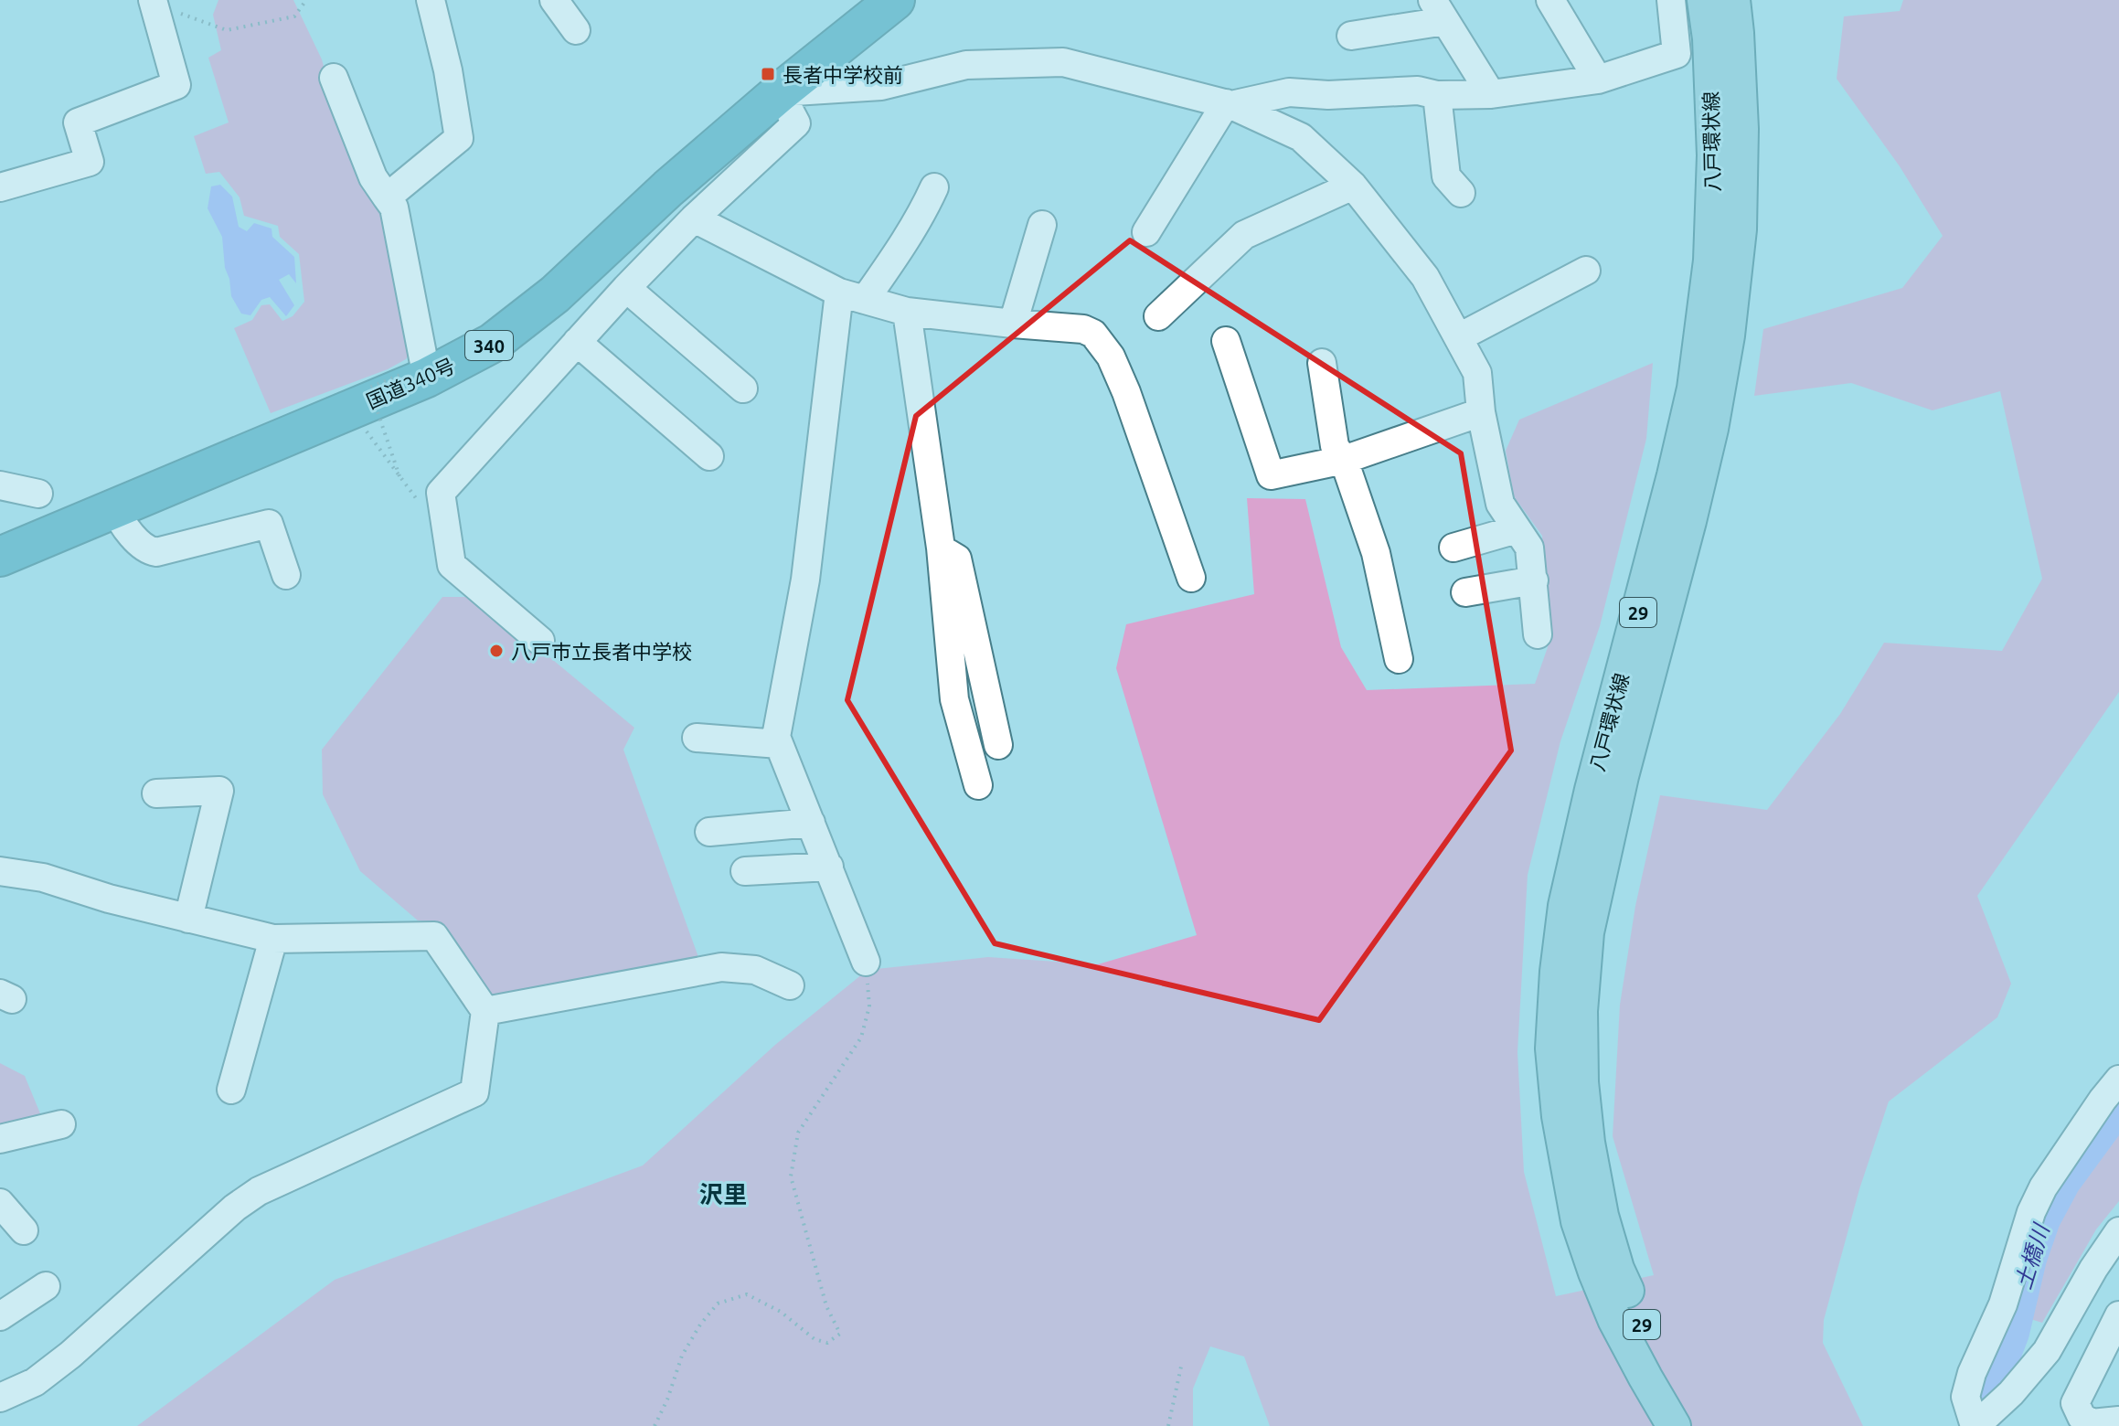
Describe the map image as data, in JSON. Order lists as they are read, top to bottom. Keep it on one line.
{"streets":{"highway":["340","国道340号"],"main road":["八戸環状線","29"]},"districts":["沢里"],"water":["土橋川"],"places":{"transit":["長者中学校前"],"other":["八戸市立長者中学校"]}}
